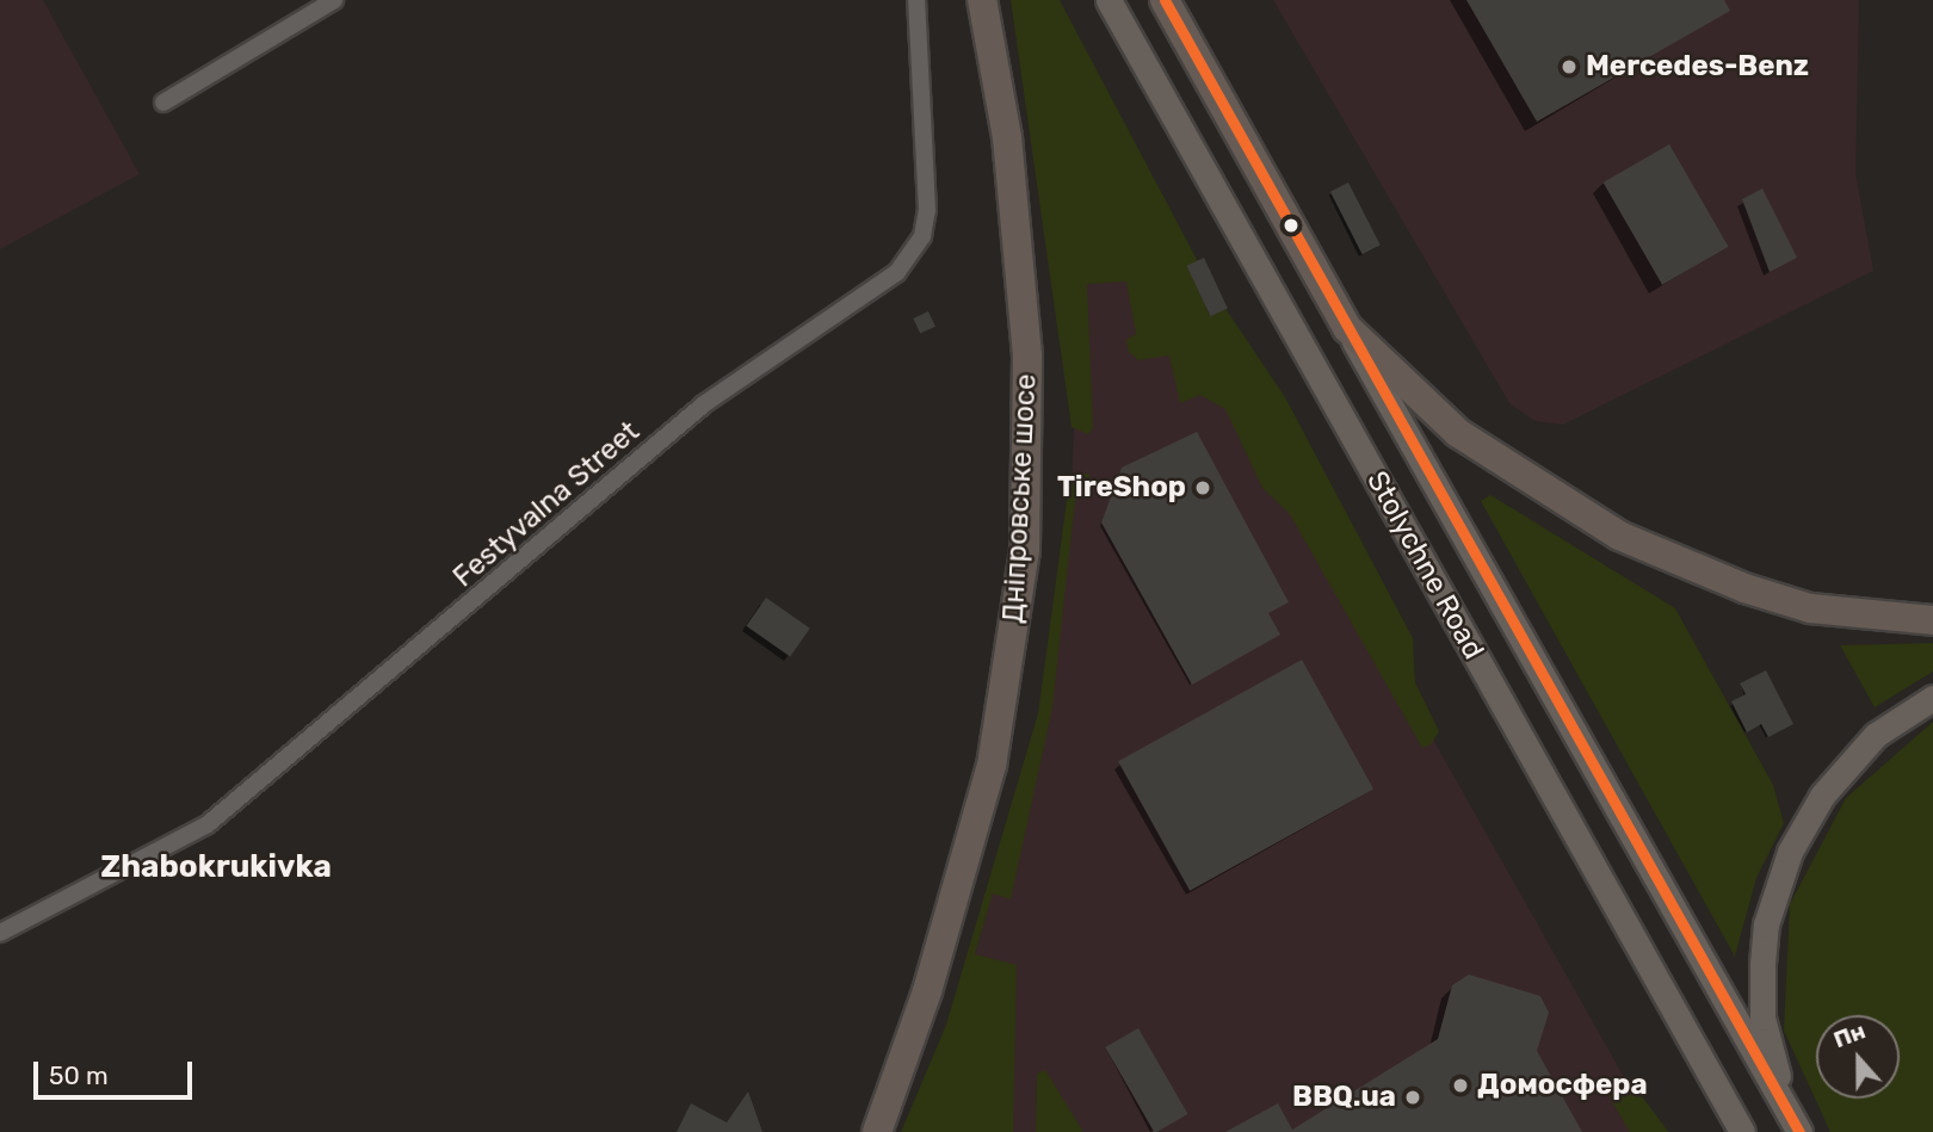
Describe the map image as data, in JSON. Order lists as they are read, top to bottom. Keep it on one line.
{"streets":{"highway":["Дніпровське шосе","Stolychne Road"],"street":["Festyvalna Street"]},"districts":["Zhabokrukivka"],"places":["Mercedes-Benz","TireShop","Домосфера","BBQ.ua"],"scale_bar":"50 m","north":"top"}
